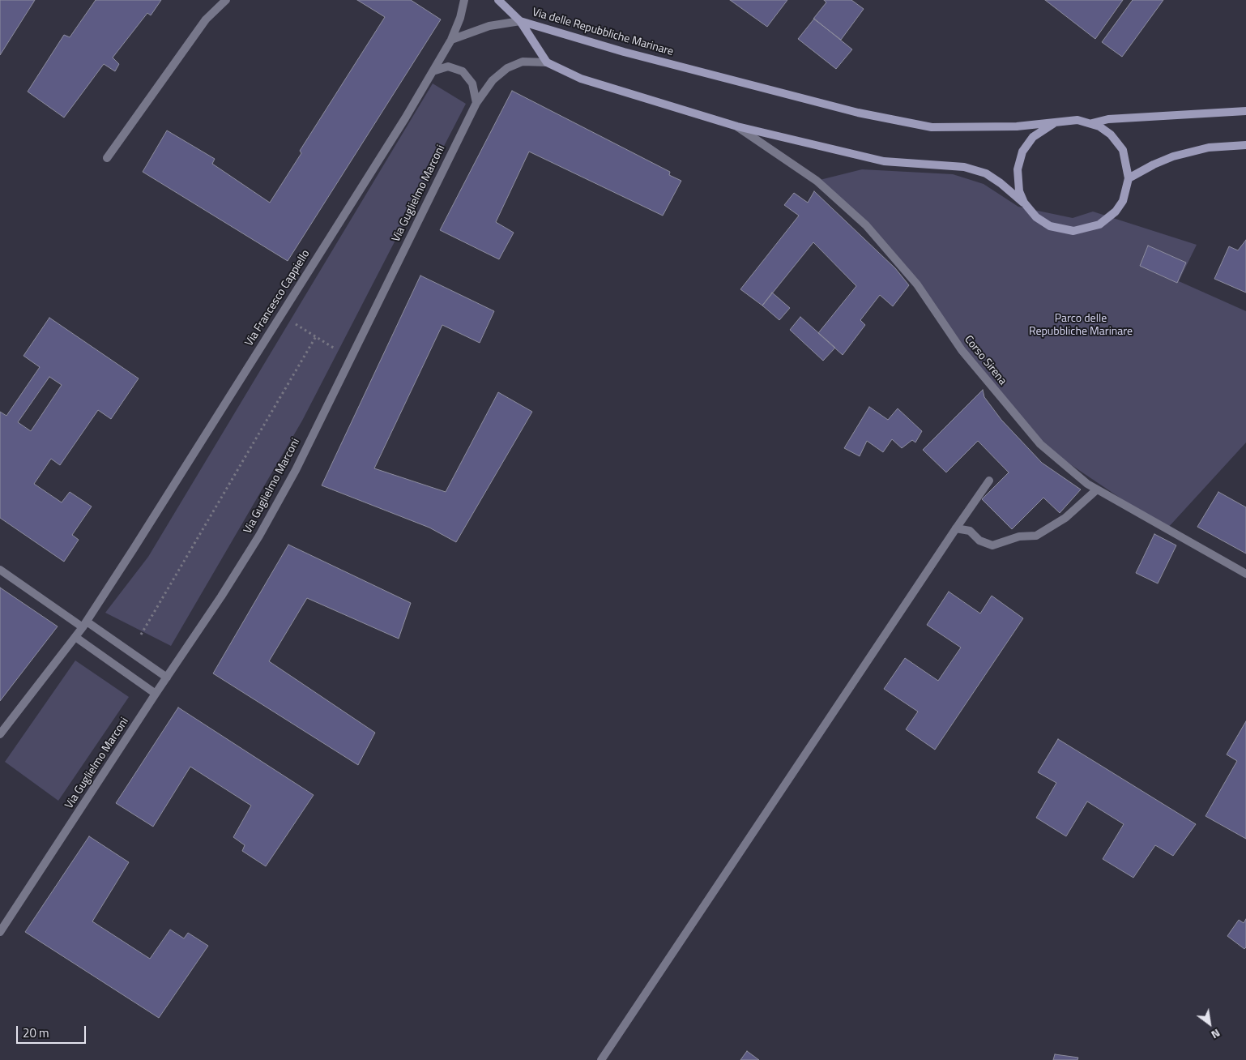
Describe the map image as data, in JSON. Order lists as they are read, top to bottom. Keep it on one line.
{"streets":{"main road":["Via delle Repubbliche Marinare"],"street":["Via Guglielmo Marconi","Via Francesco Cappiello","Corso Sirena"]},"crossings":[["Via delle Repubbliche Marinare","Via Guglielmo Marconi"]],"parks":["Parco delle Repubbliche Marinare"],"scale_bar":"20 m","north":"bottom right"}
